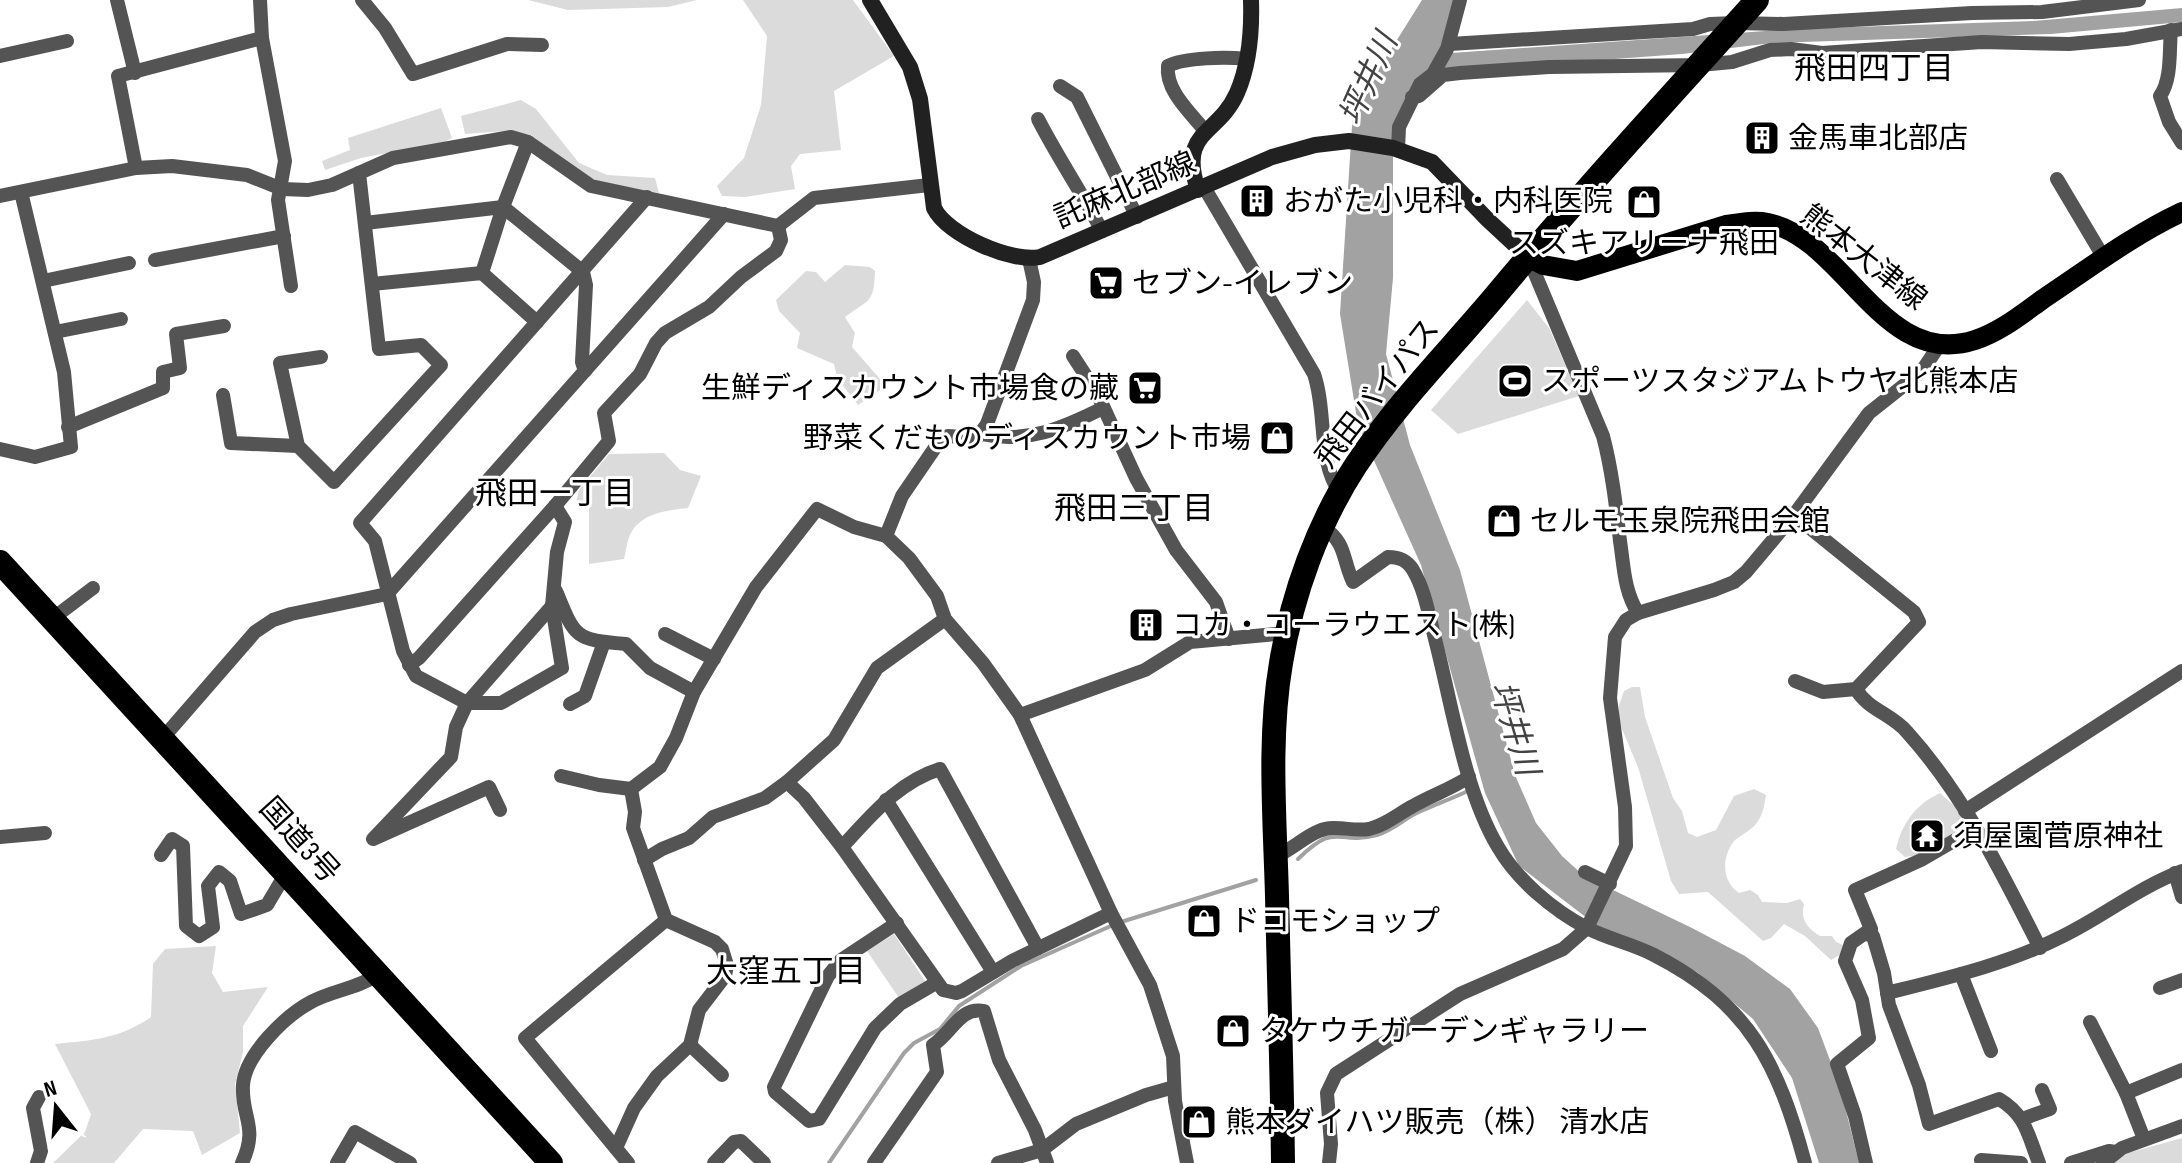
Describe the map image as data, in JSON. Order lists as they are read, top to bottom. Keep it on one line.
{"streets":{"highway":["飛田バイパス","国道3号"],"main road":["託麻北部線","熊本大津線"]},"crossings":[["託麻北部線","熊本大津線"],["託麻北部線","飛田バイパス"],["熊本大津線","飛田バイパス"]],"districts":["飛田四丁目","飛田一丁目","飛田三丁目","大窪五丁目"],"water":["坪井川"],"places":{"building":["金馬車北部店","おがた小児科・内科医院","コカ・コーラウエスト(株)"],"shop":["スズキアリーナ飛田","野菜くだものディスカウント市場","セルモ玉泉院飛田会館","ドコモショップ","タケウチガーデンギャラリー","熊本ダイハツ販売（株） 清水店"],"supermarket":["セブン-イレブン","生鮮ディスカウント市場食の藏"],"sports":["スポーツスタジアムトウヤ北熊本店"],"temple":["須屋園菅原神社"]},"north":"top"}
